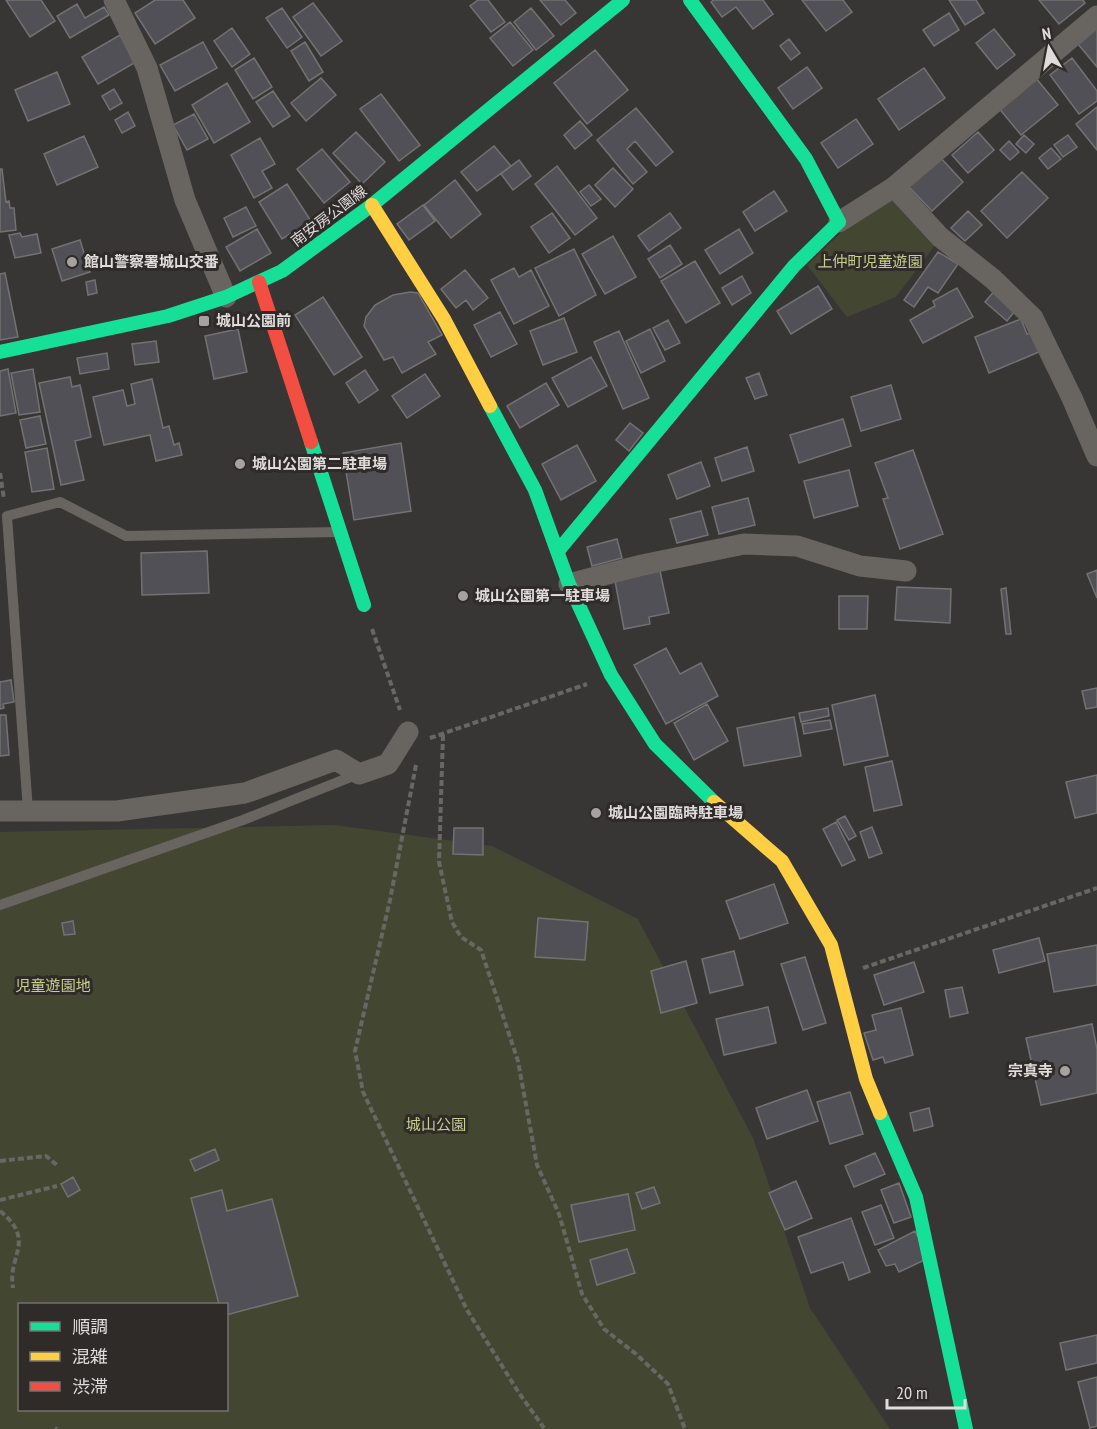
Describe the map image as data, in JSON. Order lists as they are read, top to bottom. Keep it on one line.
{"streets":{"street":["南安房公園線"]},"parks":["上仲町児童遊園","児童遊園地","城山公園"],"places":{"other":["館山警察署城山交番","城山公園第二駐車場","城山公園第一駐車場","城山公園臨時駐車場","宗真寺"],"transit":["城山公園前"]},"legend":["順調","混雑","渋滞"],"scale_bar":"20 m","north":"top"}
